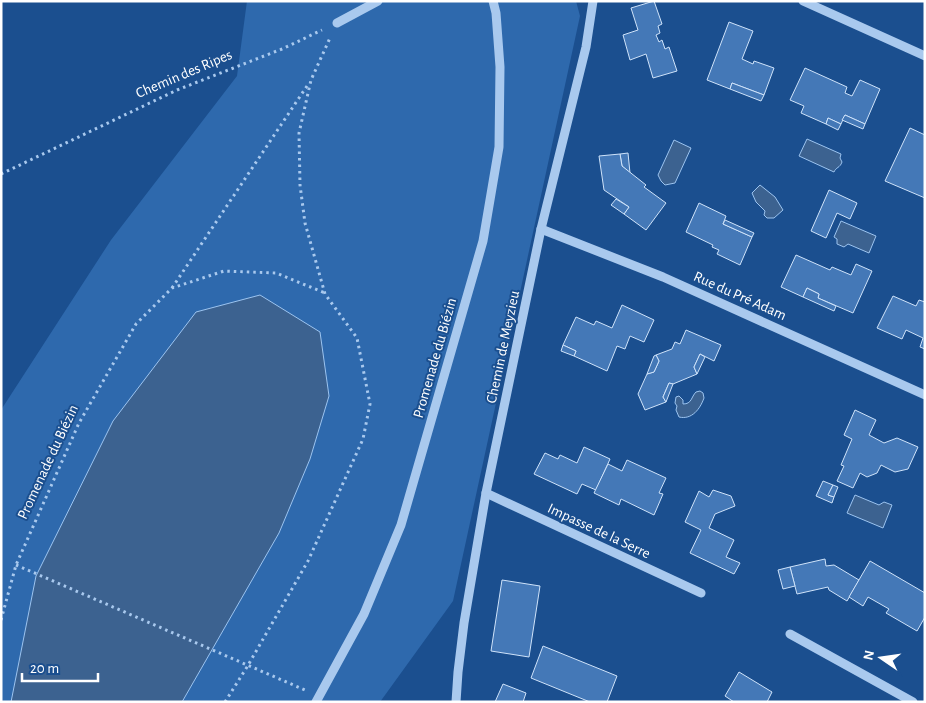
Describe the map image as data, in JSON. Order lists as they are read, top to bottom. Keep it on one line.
{"streets":{"street":["Rue du Pré Adam","Chemin de Meyzieu","Promenade du Biézin","Impasse de la Serre"],"path":["Chemin des Ripes"]},"crossings":[["Rue du Pré Adam","Chemin de Meyzieu"],["Chemin de Meyzieu","Impasse de la Serre"]],"scale_bar":"20 m","north":"left"}
